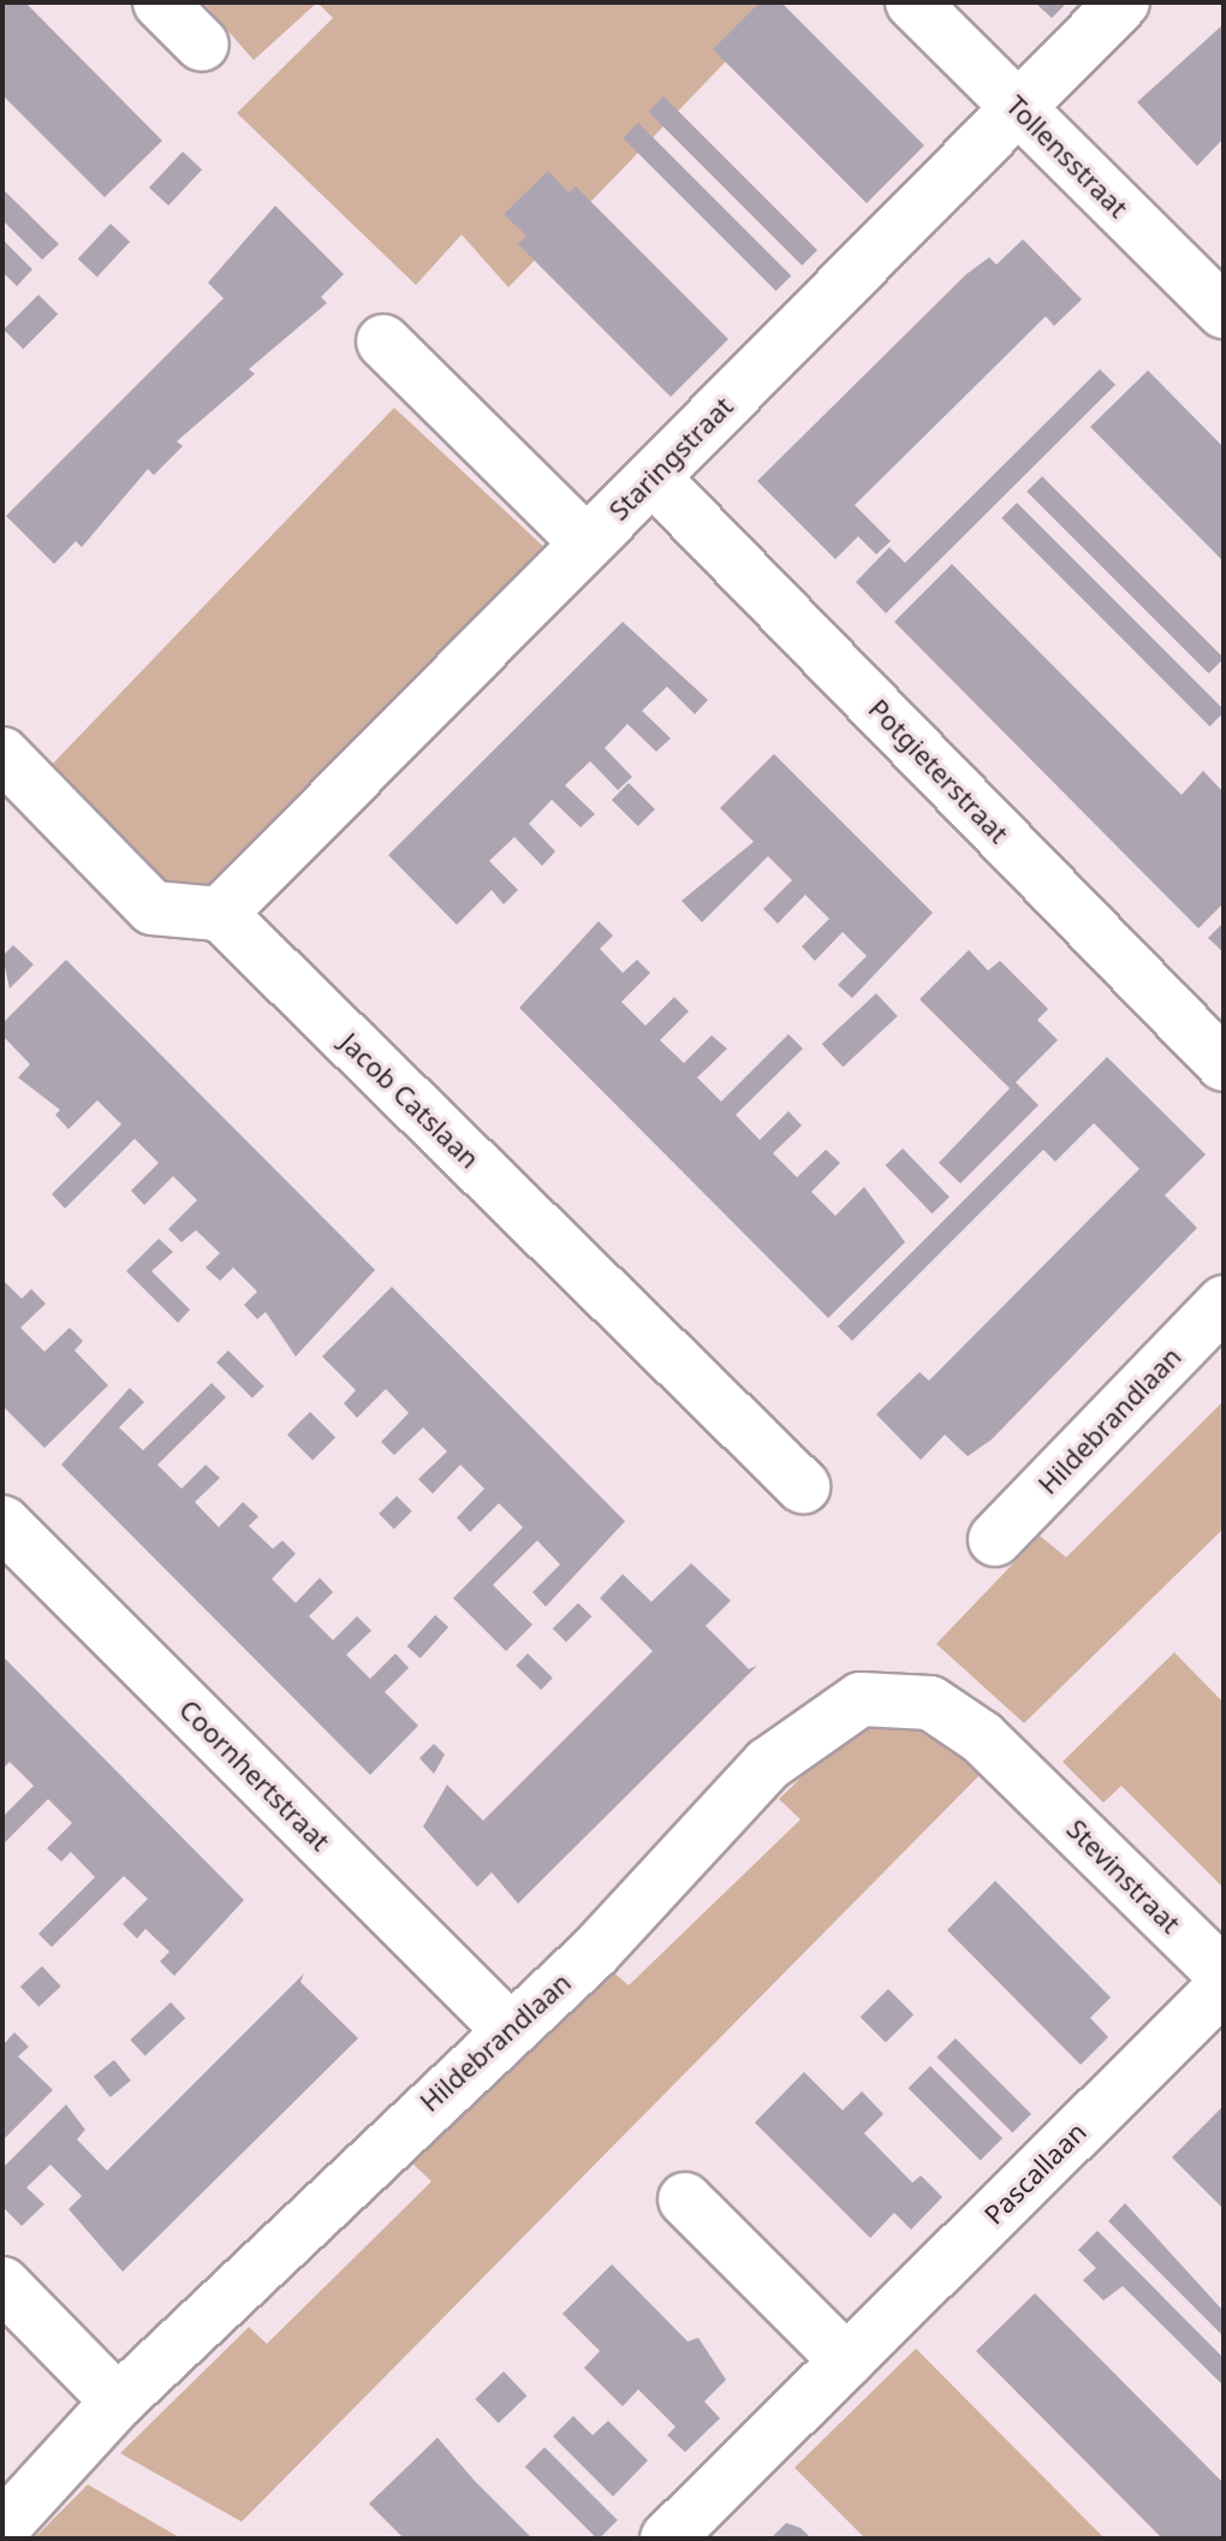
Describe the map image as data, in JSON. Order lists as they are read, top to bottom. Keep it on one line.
{"streets":{"street":["Tollensstraat","Staringstraat","Potgieterstraat","Jacob Catslaan","Hildebrandlaan","Coornhertstraat","Stevinstraat","Pascallaan"]},"crossings":[["Tollensstraat","Staringstraat"],["Staringstraat","Potgieterstraat"],["Staringstraat","Jacob Catslaan"],["Hildebrandlaan","Coornhertstraat"],["Hildebrandlaan","Stevinstraat"]]}
